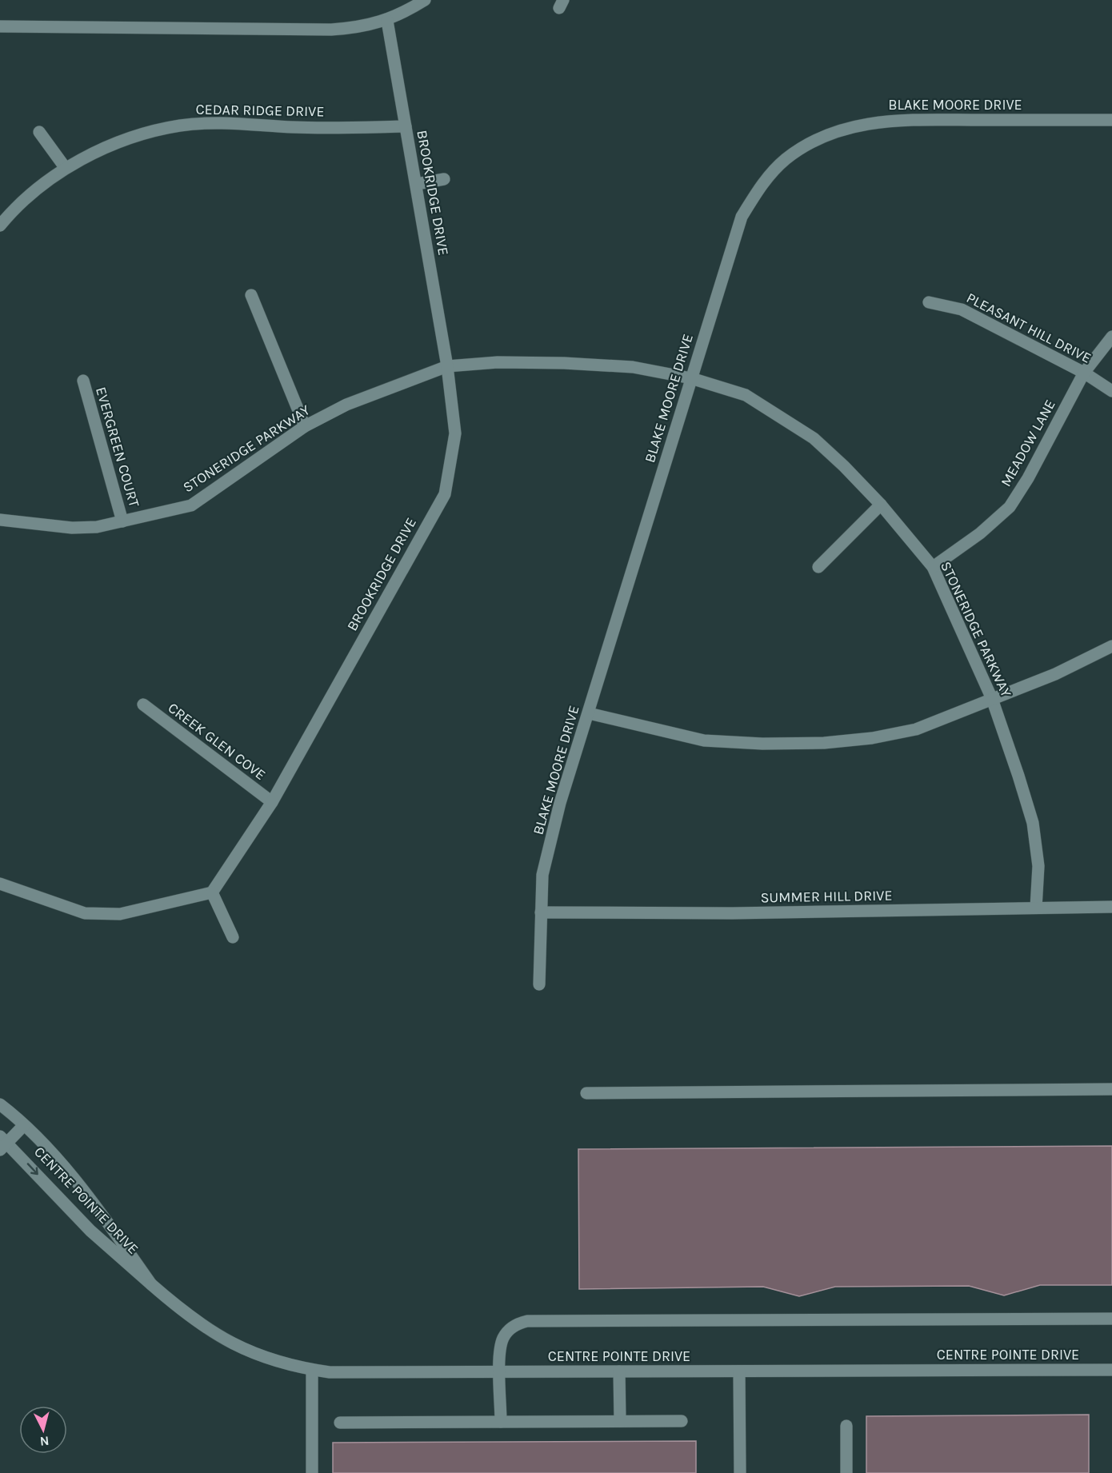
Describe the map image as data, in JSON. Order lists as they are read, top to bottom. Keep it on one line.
{"streets":{"street":["BLAKE MOORE DRIVE","CEDAR RIDGE DRIVE","BROOKRIDGE DRIVE","PLEASANT HILL DRIVE","MEADOW LANE","EVERGREEN COURT","STONERIDGE PARKWAY","CREEK GLEN COVE","SUMMER HILL DRIVE","CENTRE POINTE DRIVE"]},"crossings":[["BLAKE MOORE DRIVE","STONERIDGE PARKWAY"],["BLAKE MOORE DRIVE","SUMMER HILL DRIVE"],["CEDAR RIDGE DRIVE","BROOKRIDGE DRIVE"],["BROOKRIDGE DRIVE","STONERIDGE PARKWAY"],["BROOKRIDGE DRIVE","CREEK GLEN COVE"],["PLEASANT HILL DRIVE","MEADOW LANE"],["MEADOW LANE","STONERIDGE PARKWAY"],["EVERGREEN COURT","STONERIDGE PARKWAY"],["STONERIDGE PARKWAY","SUMMER HILL DRIVE"]],"north":"bottom"}
